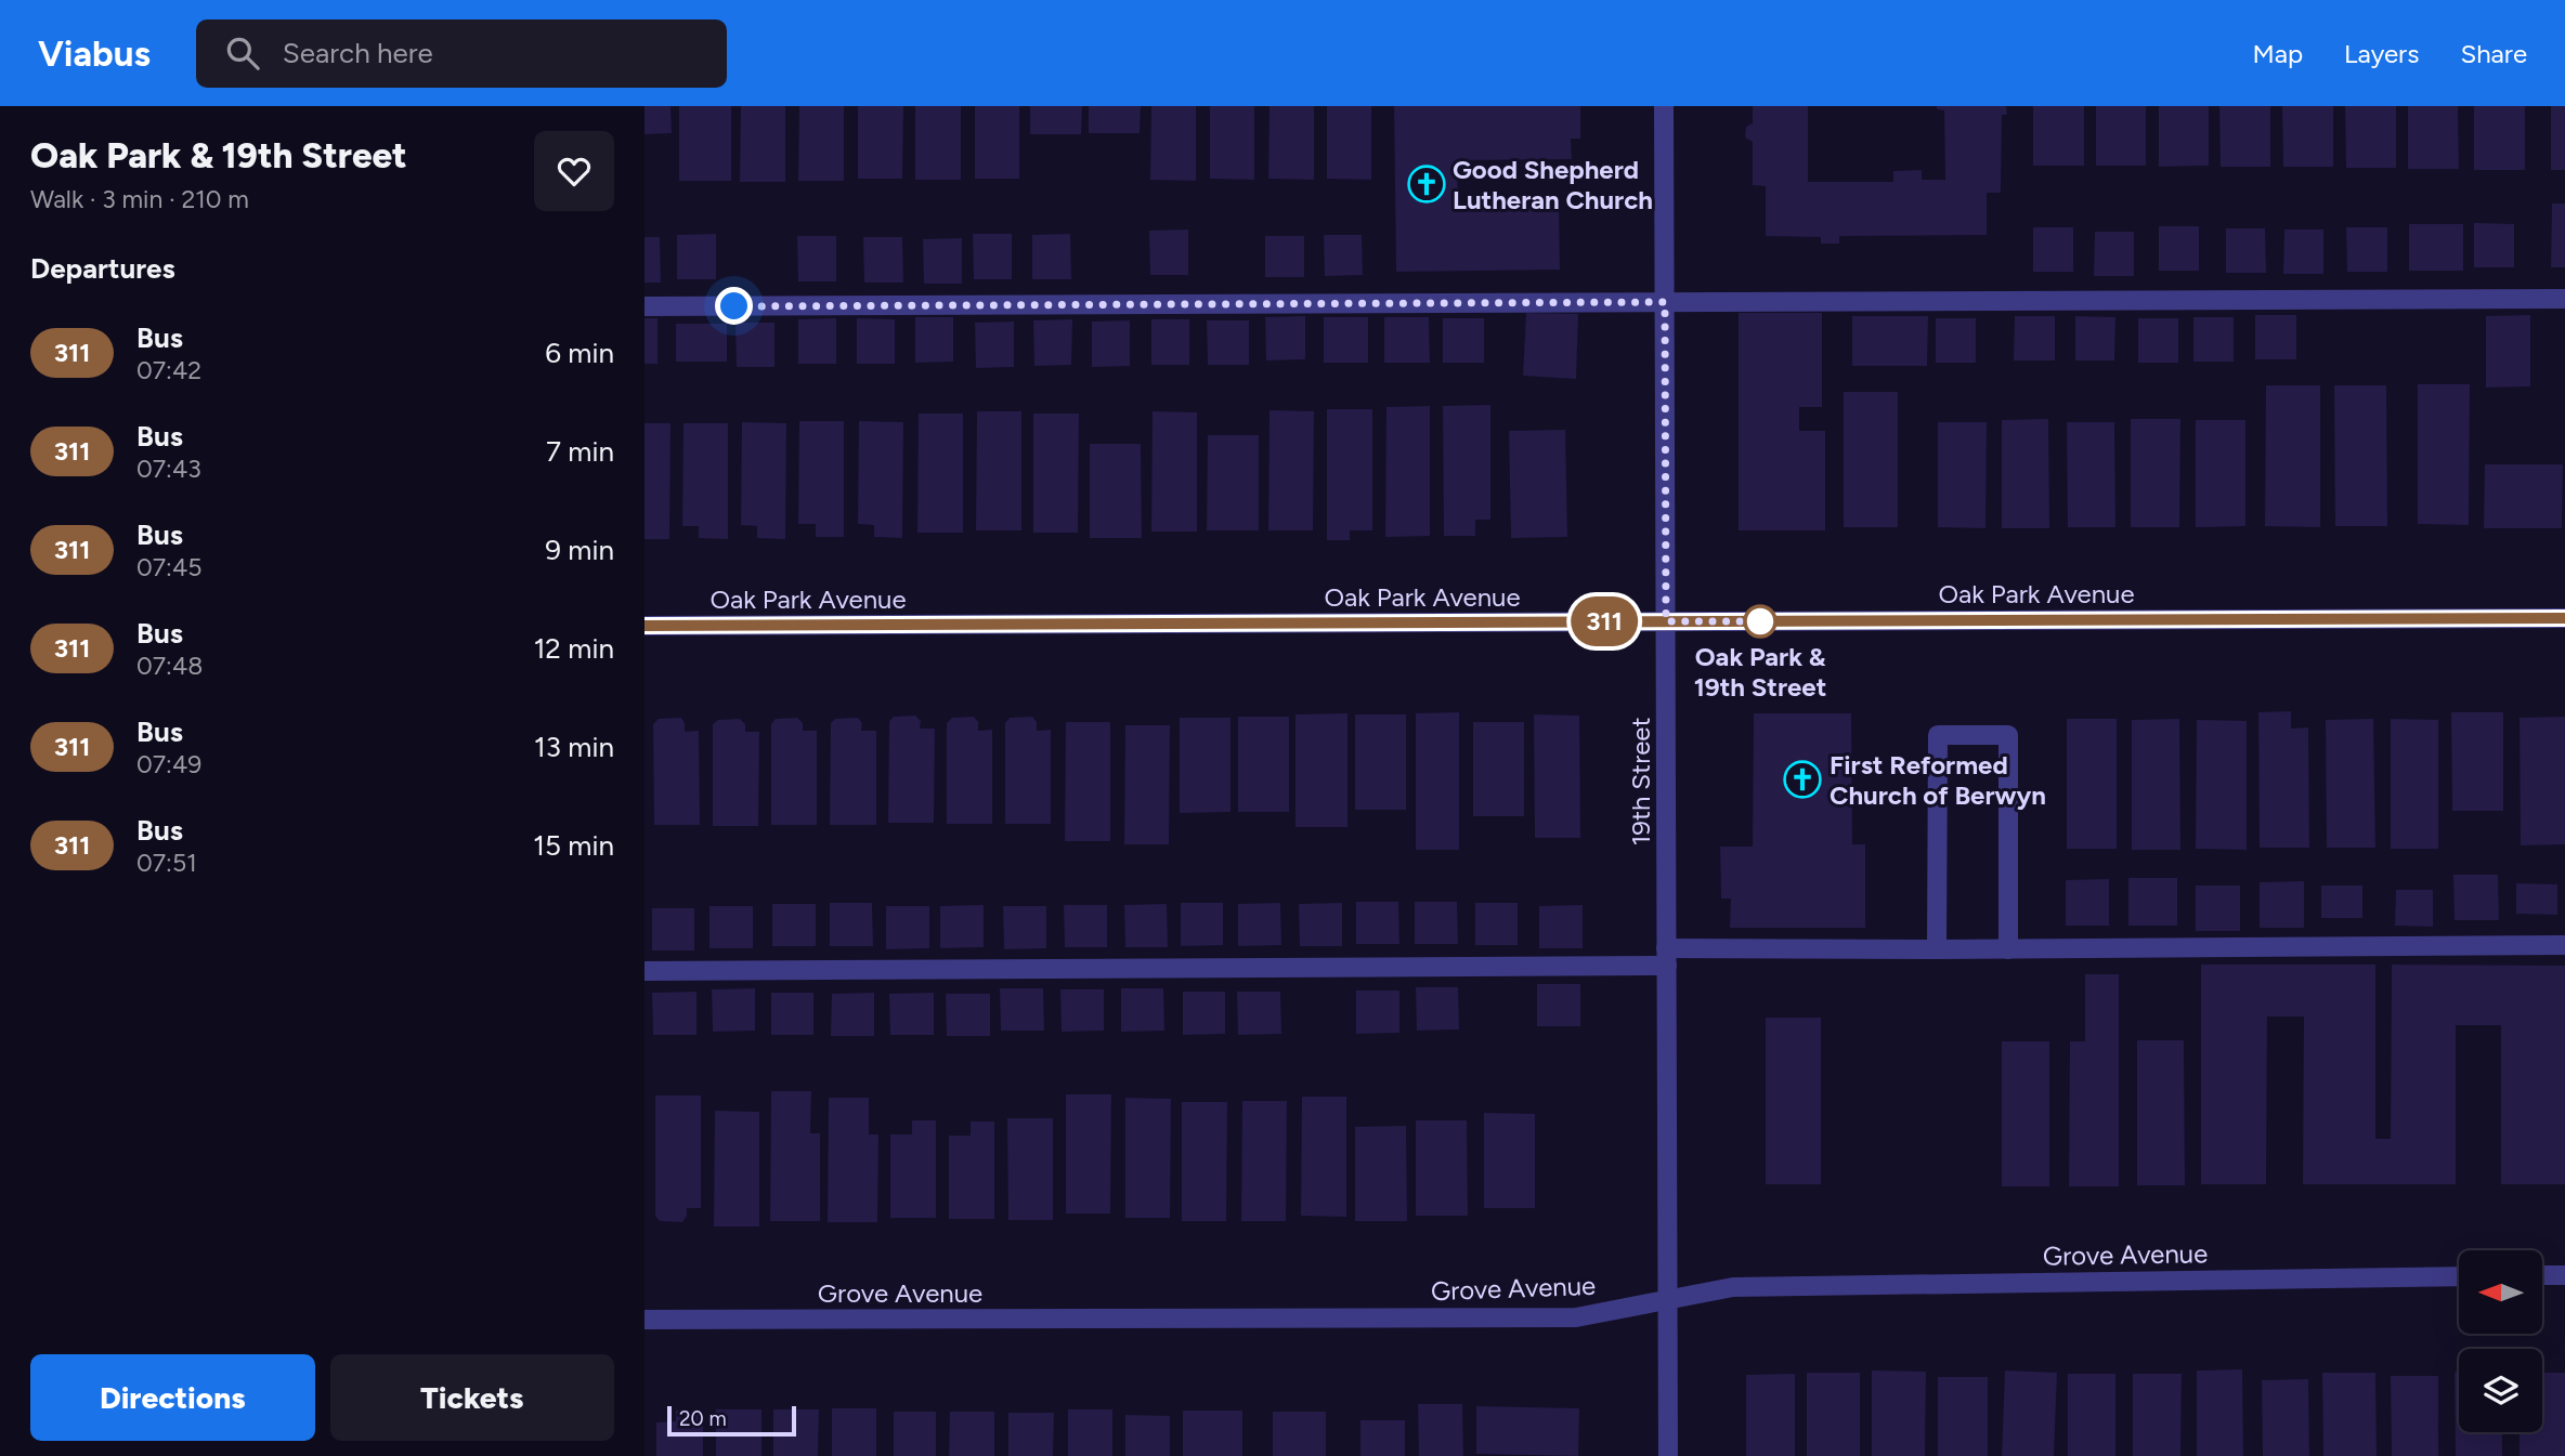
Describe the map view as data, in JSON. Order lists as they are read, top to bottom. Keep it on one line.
{"streets":{"street":["Oak Park Avenue","19th Street","Grove Avenue"]},"crossings":[["Oak Park Avenue","19th Street"],["19th Street","Grove Avenue"]],"places":{"church":["Good Shepherd Lutheran Church","First Reformed Church of Berwyn"],"other":["Oak Park & 19th Street"]},"lines":["bus line 311"],"scale_bar":"20 m","north":"left","page":{"header":"Viabus","search":"Search here","nav":["Map","Layers","Share"],"heading":[["Oak Park & 19th Street","Walk · 3 min · 210 m"],"Departures"],"on_map":"311","list":[{"mark":"311","name":"Bus","note":"07:42","value":"6 min"},{"mark":"311","name":"Bus","note":"07:43","value":"7 min"},{"mark":"311","name":"Bus","note":"07:45","value":"9 min"},{"mark":"311","name":"Bus","note":"07:48","value":"12 min"},{"mark":"311","name":"Bus","note":"07:49","value":"13 min"},{"mark":"311","name":"Bus","note":"07:51","value":"15 min"}],"buttons":["Directions","Tickets"],"scale":"20 m"}}
